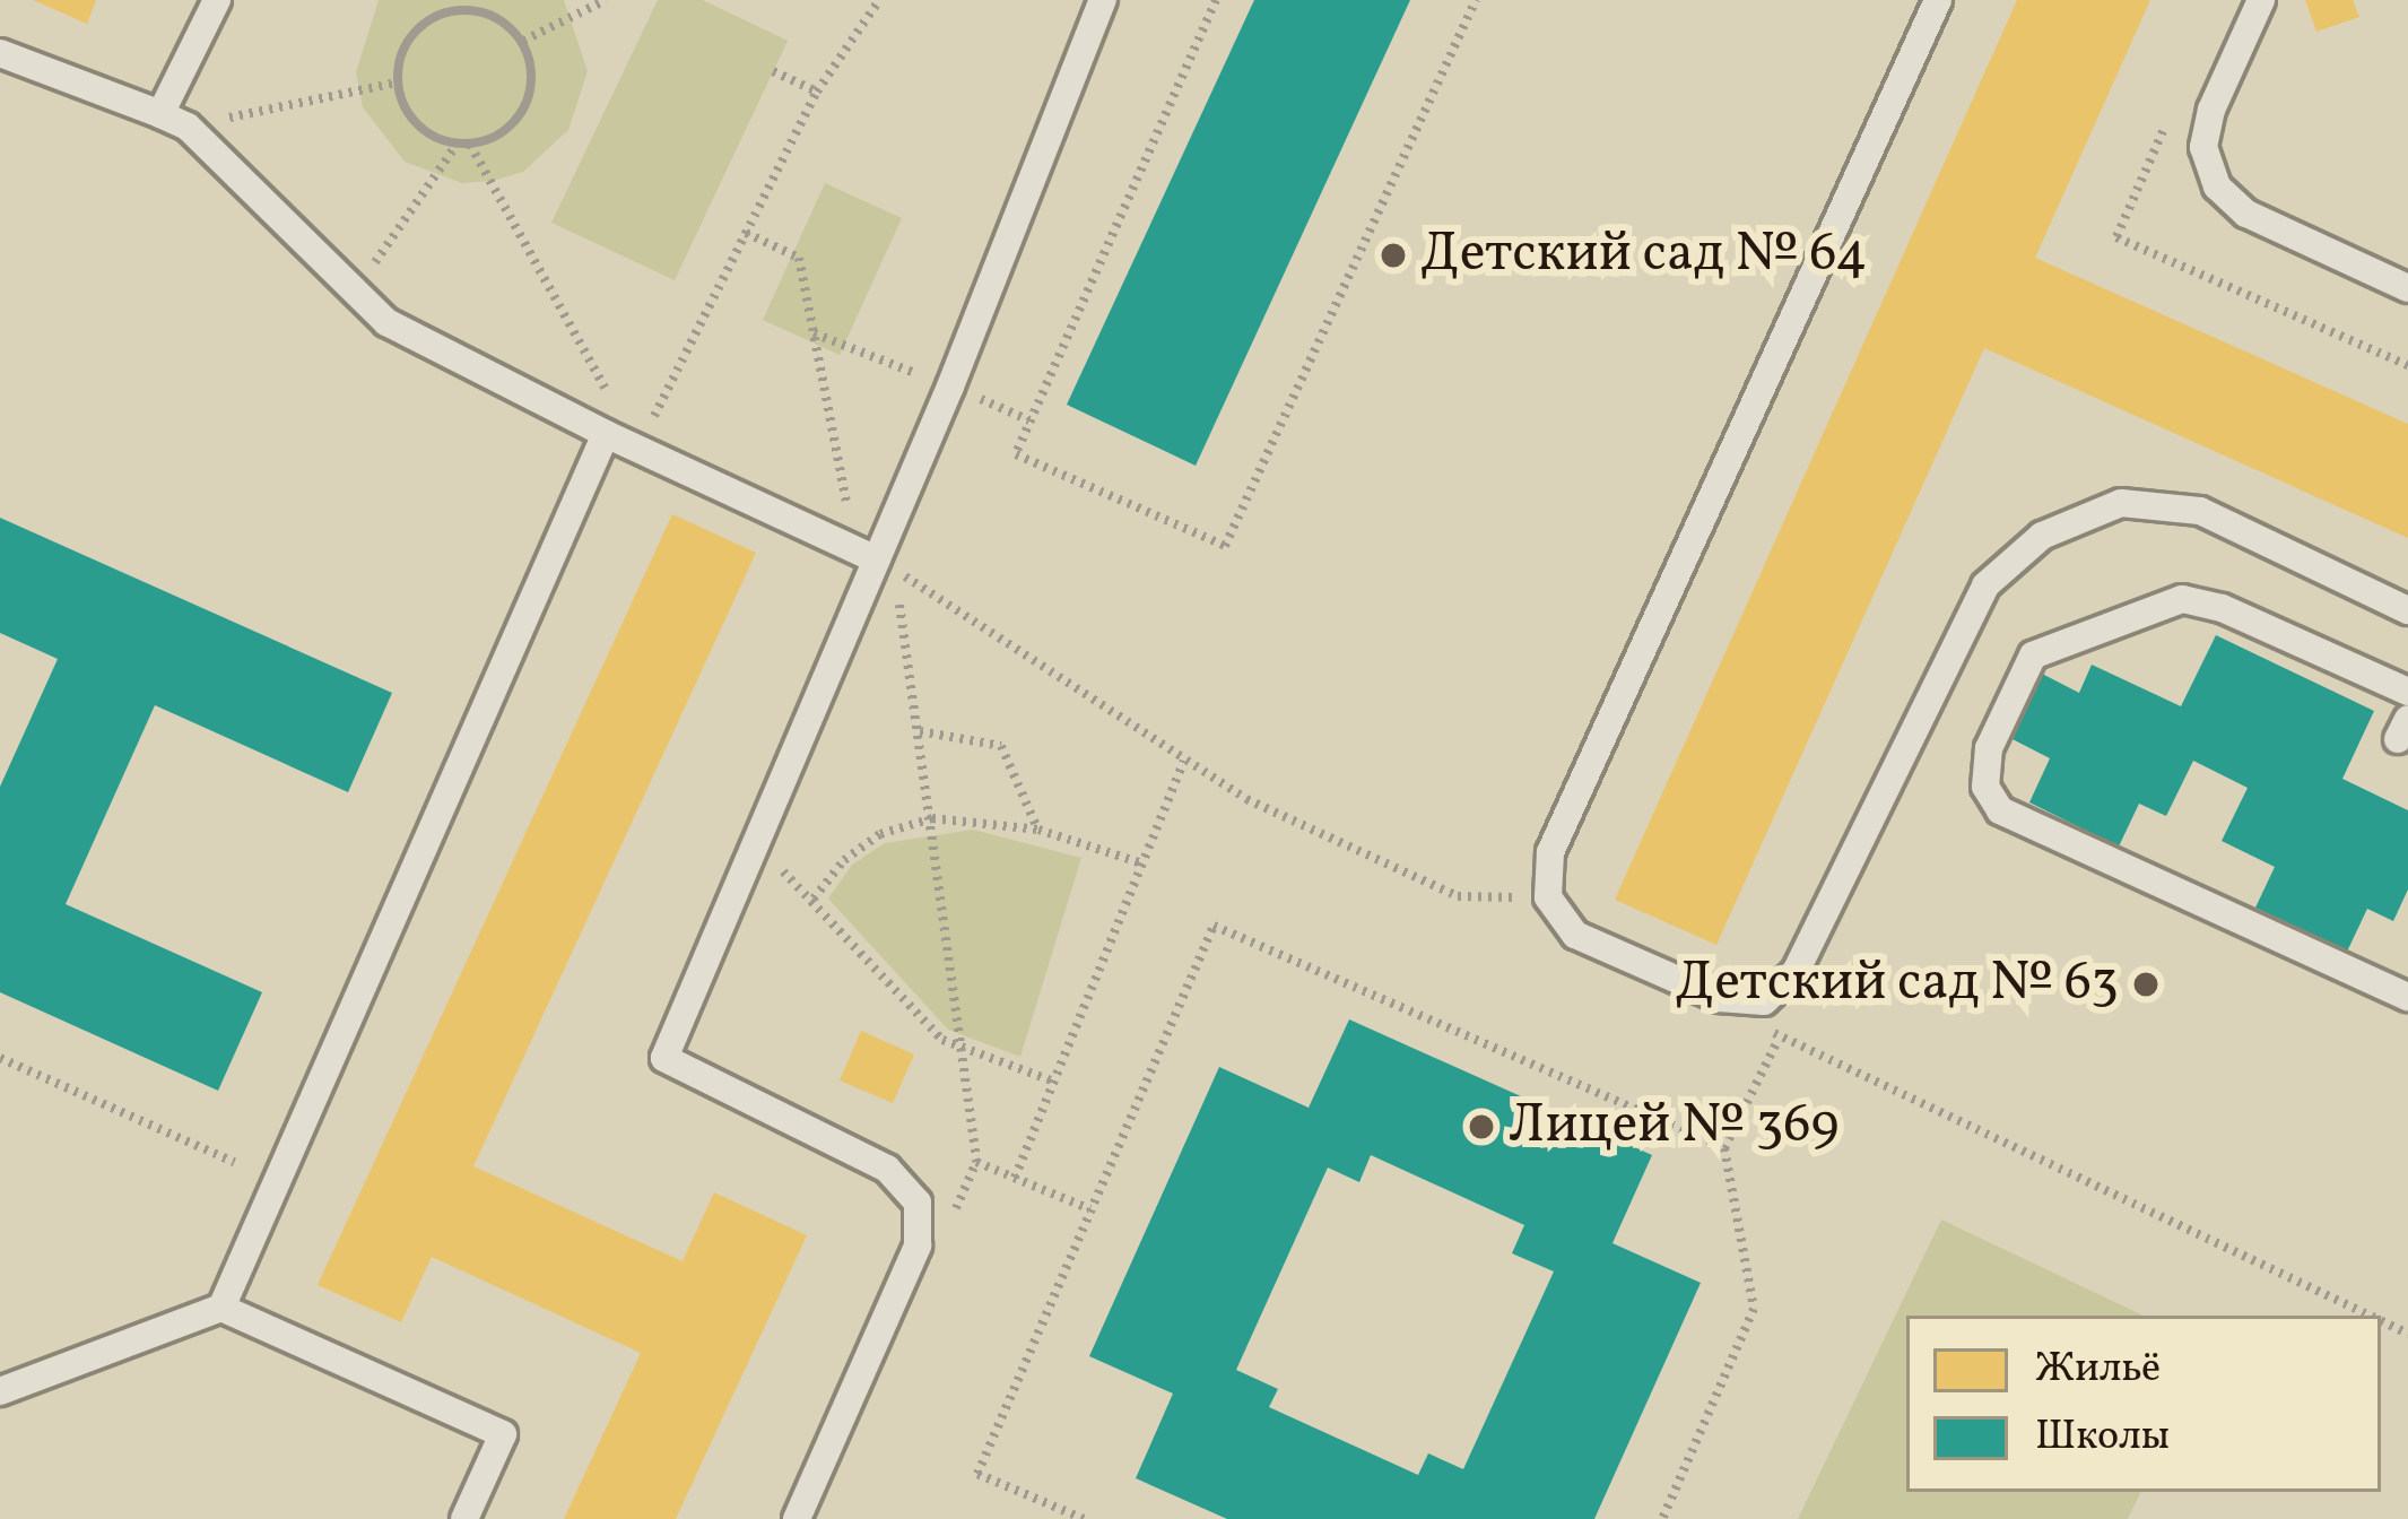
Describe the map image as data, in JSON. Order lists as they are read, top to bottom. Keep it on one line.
{"places":["Детский сад № 64","Детский сад № 63","Лицей № 369"],"legend":["Жильё","Школы"]}
